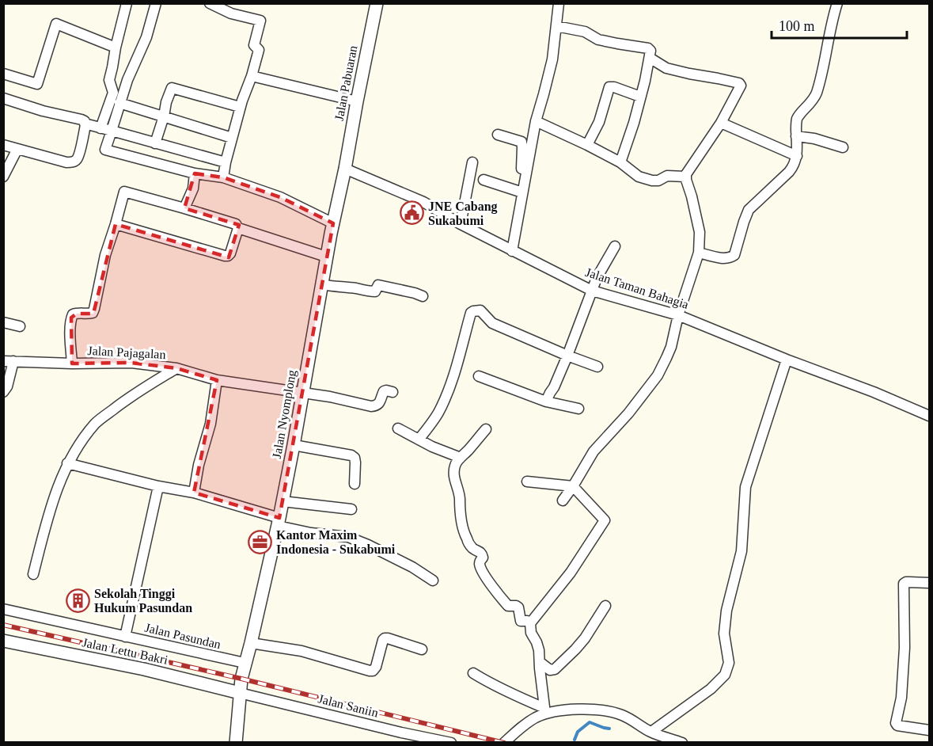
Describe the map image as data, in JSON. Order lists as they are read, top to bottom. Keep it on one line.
{"streets":{"street":["Jalan Pabuaran","Jalan Taman Bahagia","Jalan Pajagalan","Jalan Nyomplong","Jalan Pasundan","Jalan Lettu Bakri","Jalan Saniin"]},"crossings":[["Jalan Pabuaran","Jalan Taman Bahagia"],["Jalan Pabuaran","Jalan Nyomplong"],["Jalan Taman Bahagia","Jalan Nyomplong"],["Jalan Pajagalan","Jalan Nyomplong"],["Jalan Nyomplong","Jalan Pasundan"],["Jalan Lettu Bakri","Jalan Saniin"]],"places":{"public building":["JNE Cabang Sukabumi"],"office":["Kantor Maxim Indonesia - Sukabumi"],"building":["Sekolah Tinggi Hukum Pasundan"]},"scale_bar":"100 m"}
